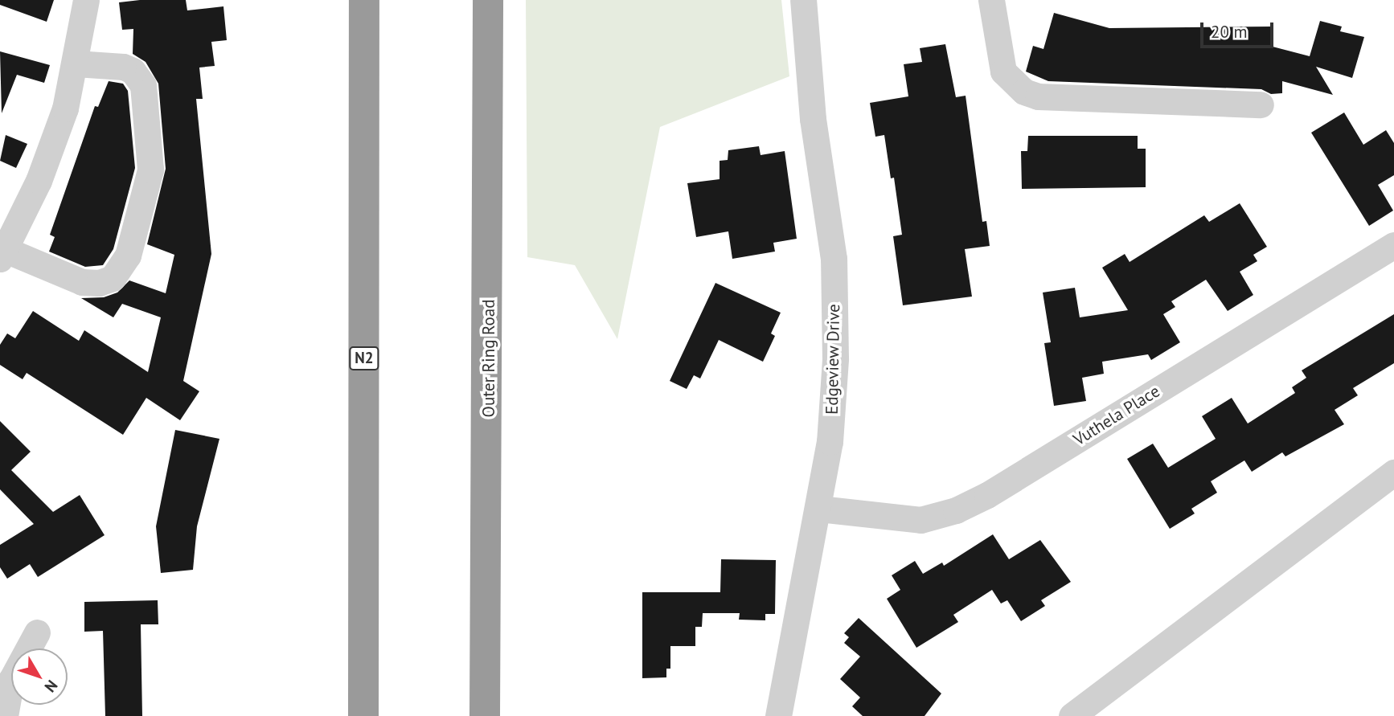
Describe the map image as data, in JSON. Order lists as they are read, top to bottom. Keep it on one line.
{"streets":{"highway":["N2","Outer Ring Road"],"street":["Edgeview Drive","Vuthela Place"]},"crossings":[["Edgeview Drive","Vuthela Place"]],"scale_bar":"20 m","north":"bottom right"}
